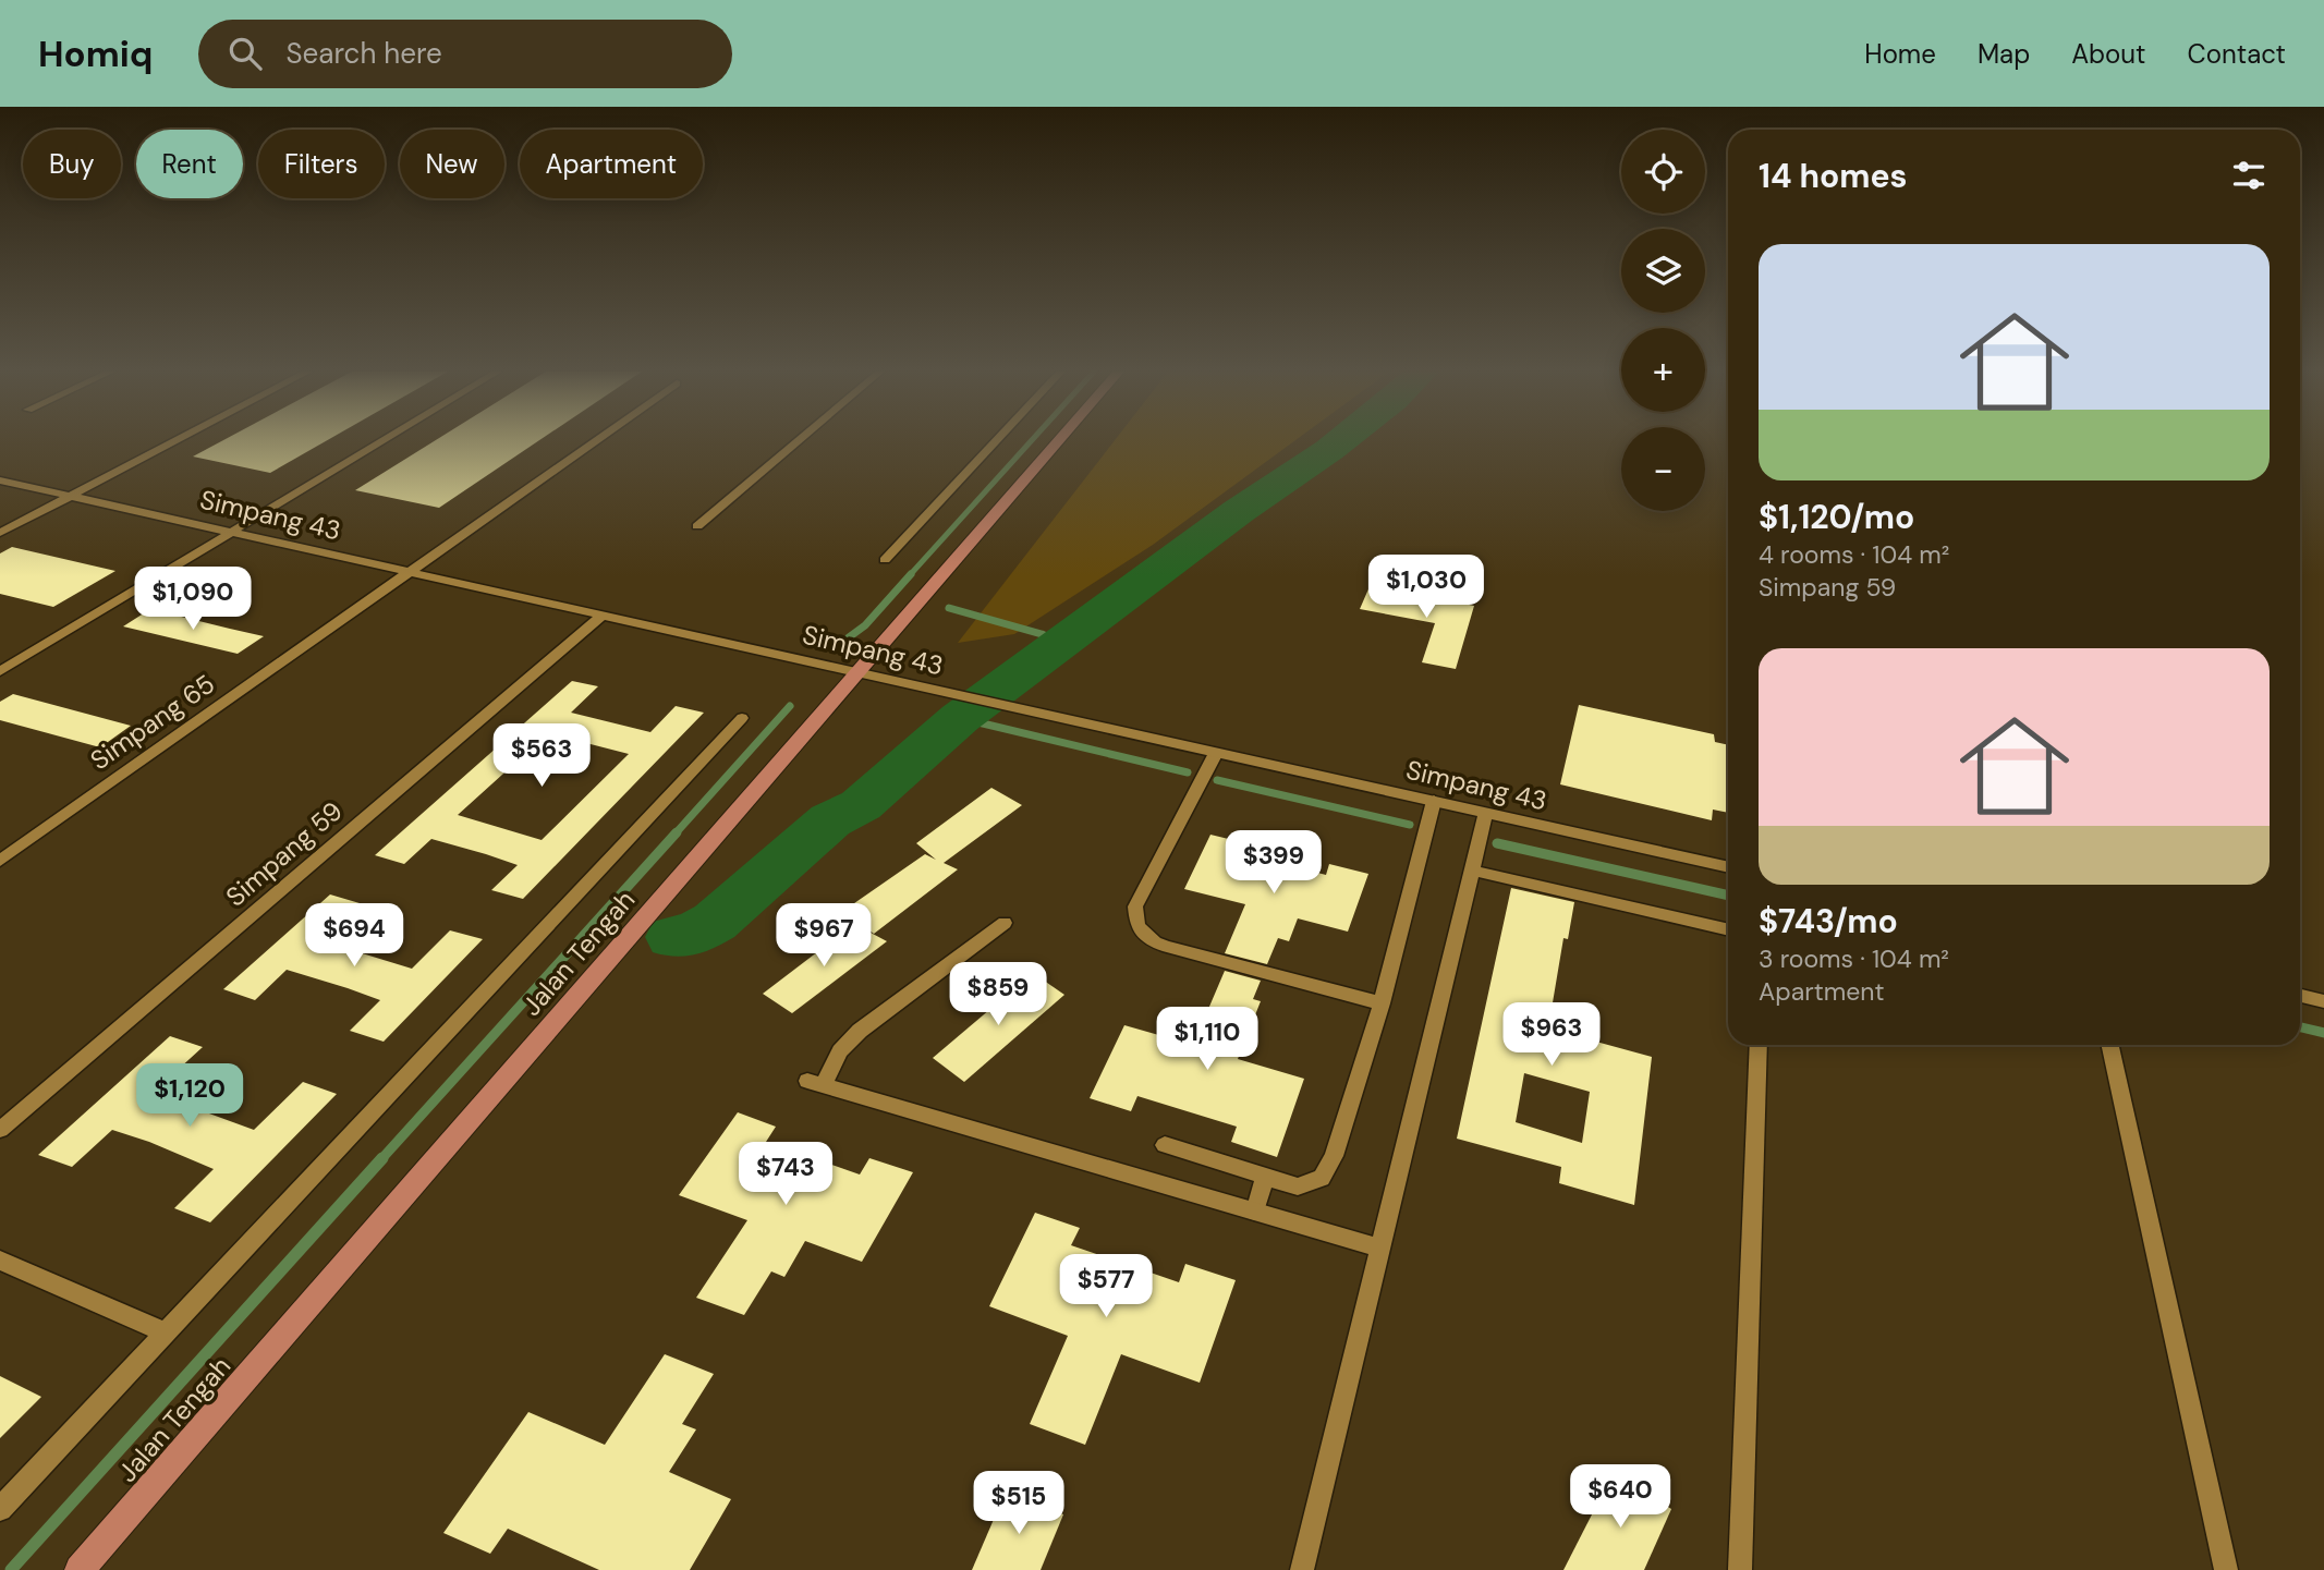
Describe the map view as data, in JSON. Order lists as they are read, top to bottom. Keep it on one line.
{"streets":{"main road":["Jalan Tengah"],"street":["Simpang 43","Simpang 65","Simpang 59"]},"crossings":[["Simpang 43","Simpang 65"],["Simpang 43","Simpang 59"],["Simpang 43","Jalan Tengah"]],"page":{"header":"Homiq","search":"Search here","nav":["Home","Map","About","Contact"],"map_buttons":["+","−"],"chip":["Buy","Rent","Filters","New","Apartment"],"heading":"14 homes","list":[{"name":"$1,120/mo","note":"4 rooms · 104 m² · Simpang 59"},{"name":"$743/mo","note":"3 rooms · 104 m² · Apartment"}],"price":["$1,030","$1,090","$563","$399","$694","$967","$859","$963","$1,110","$1,120","$743","$577","$640","$515"]}}
